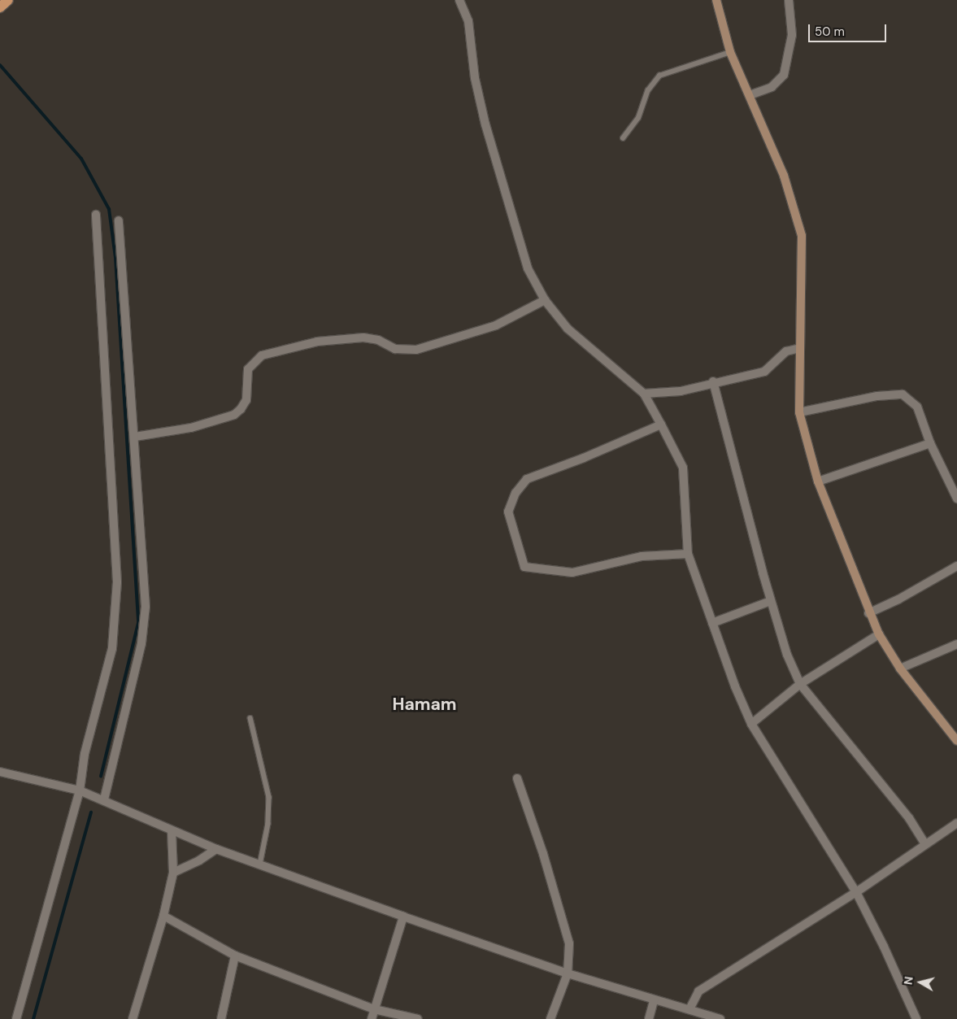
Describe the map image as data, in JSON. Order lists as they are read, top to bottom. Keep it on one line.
{"districts":["Hamam"],"scale_bar":"50 m","north":"left"}
